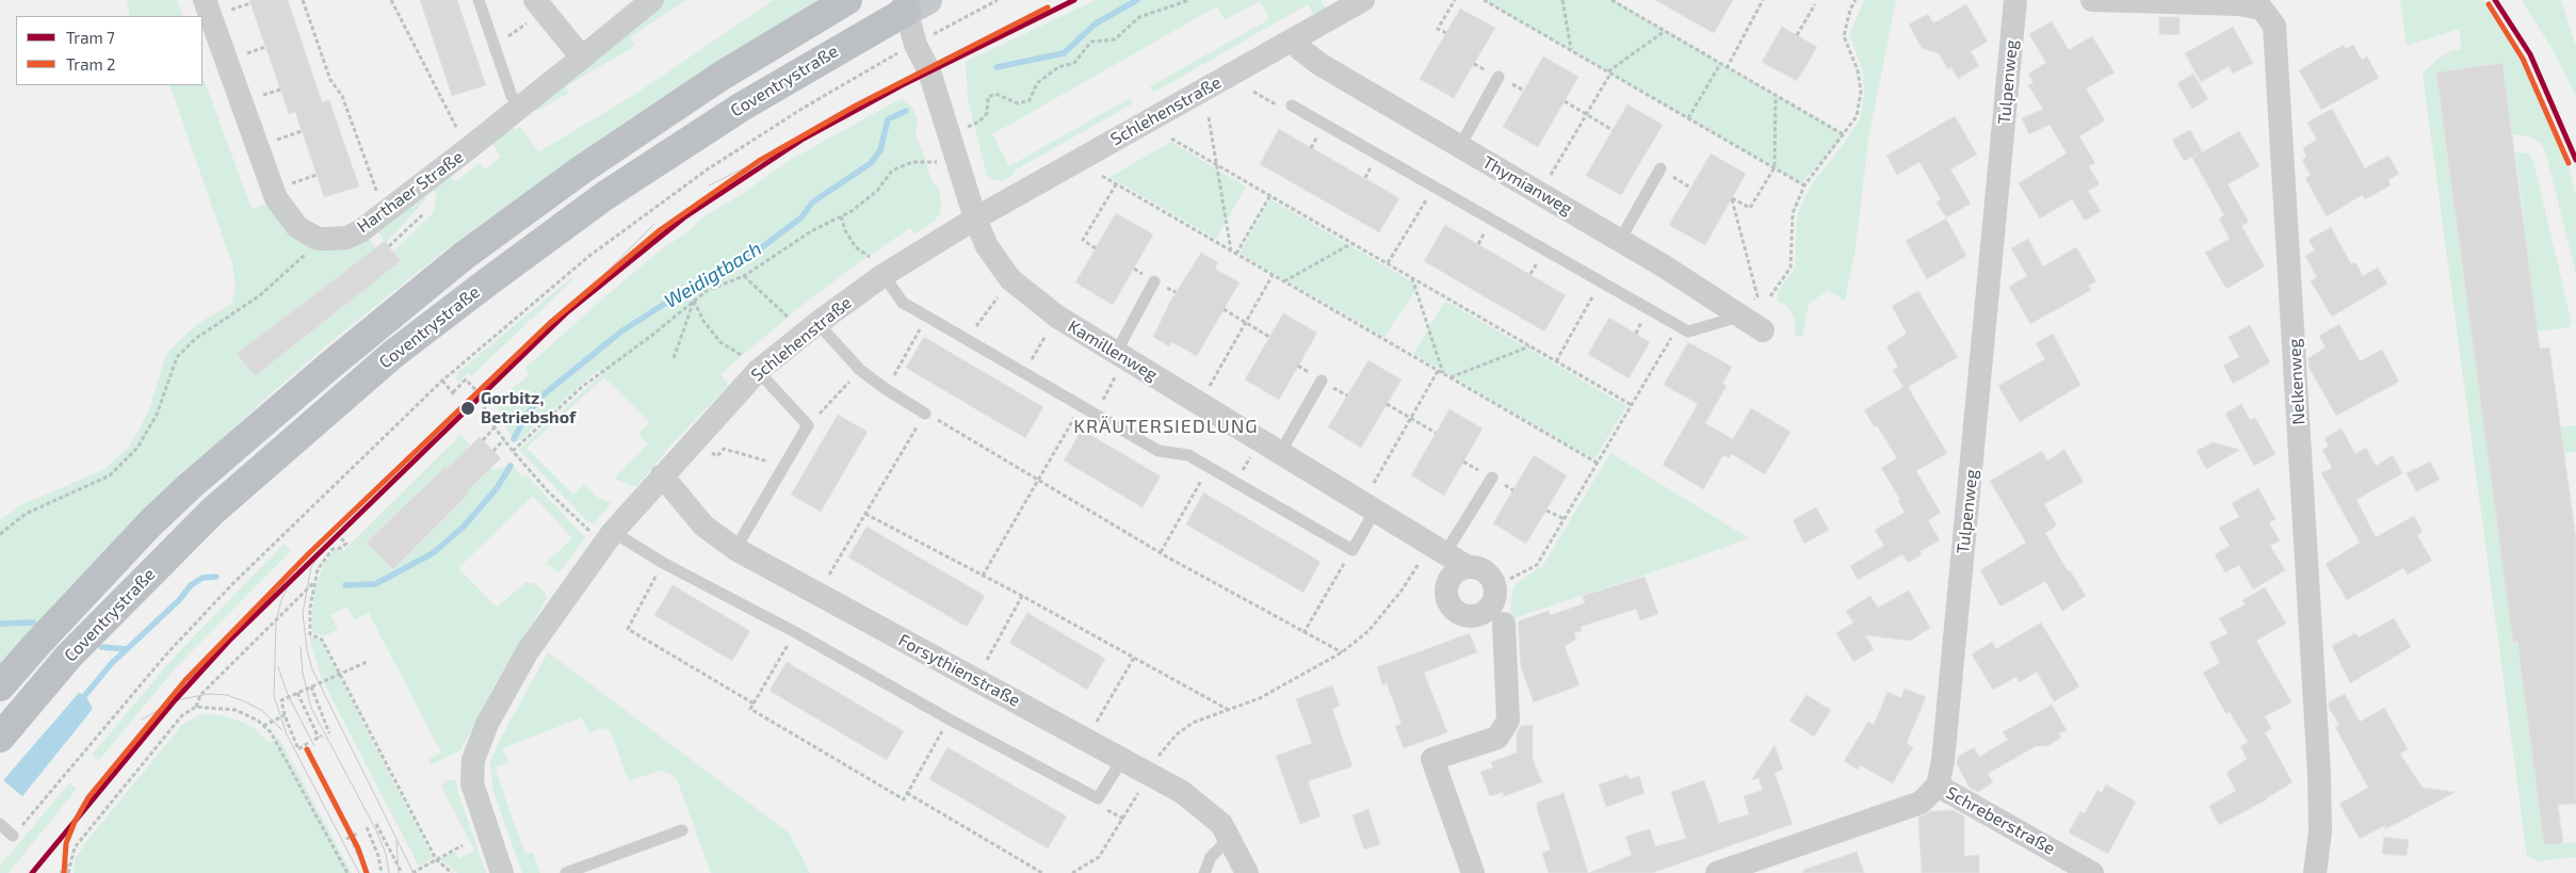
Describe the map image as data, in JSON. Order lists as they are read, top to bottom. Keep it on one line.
{"streets":{"highway":["Coventrystraße"],"street":["Tulpenweg","Schlehenstraße","Thymianweg","Harthaer Straße","Kamillenweg","Nelkenweg","Forsythienstraße","Schreberstraße"]},"crossings":[["Coventrystraße","Kamillenweg"],["Tulpenweg","Schreberstraße"],["Schlehenstraße","Thymianweg"],["Schlehenstraße","Kamillenweg"],["Schlehenstraße","Forsythienstraße"]],"districts":["KRÄUTERSIEDLUNG"],"water":["Weidigtbach"],"places":["Gorbitz, Betriebshof"],"lines":["tram line 7","tram line 2"],"legend":["Tram 7","Tram 2"]}
